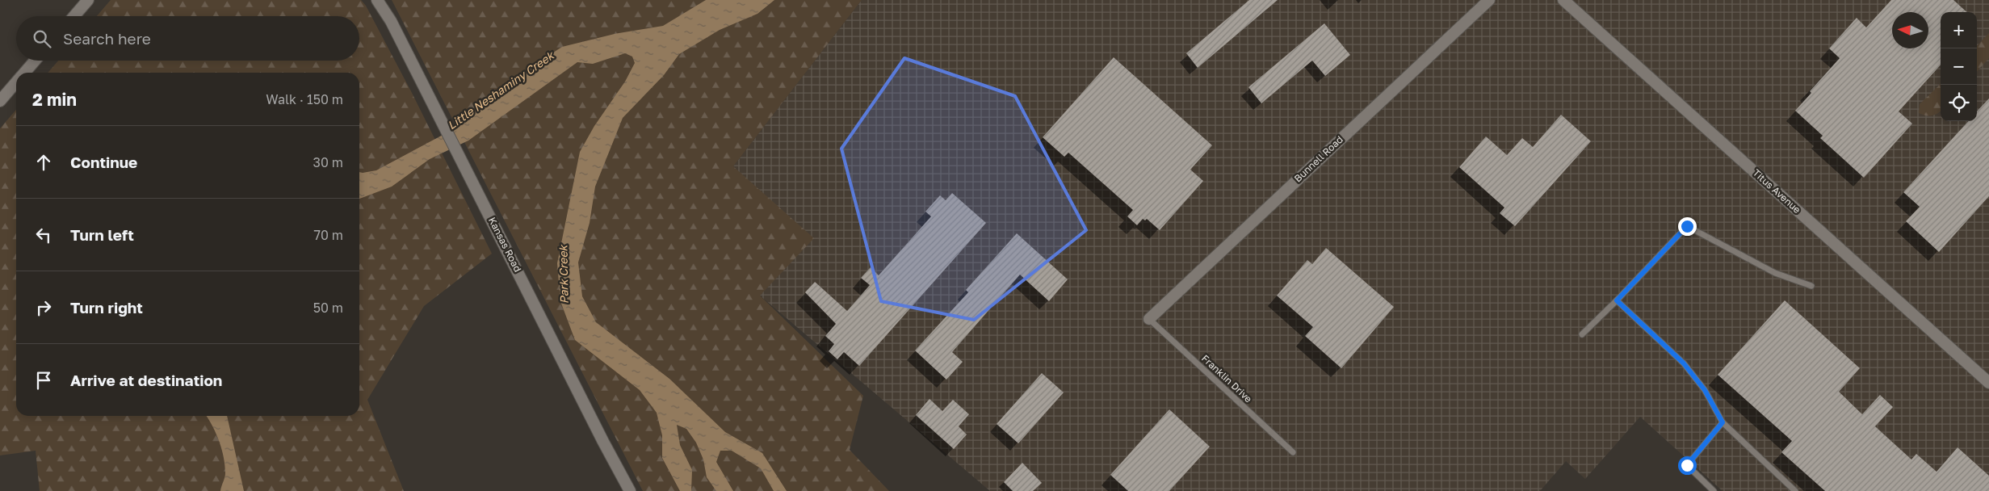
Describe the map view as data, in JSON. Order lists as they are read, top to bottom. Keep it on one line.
{"streets":{"street":["Bunnell Road","Titus Avenue","Kansas Road"],"lane":["Franklin Drive"]},"crossings":[["Bunnell Road","Franklin Drive"]],"water":["Little Neshaminy Creek","Park Creek"],"north":"left","page":{"map_buttons":["+","−"],"search":"Search here","heading":["2 min","Walk · 150 m"],"list":[["Continue","30 m"],["Turn left","70 m"],["Turn right","50 m"],"Arrive at destination"]}}
